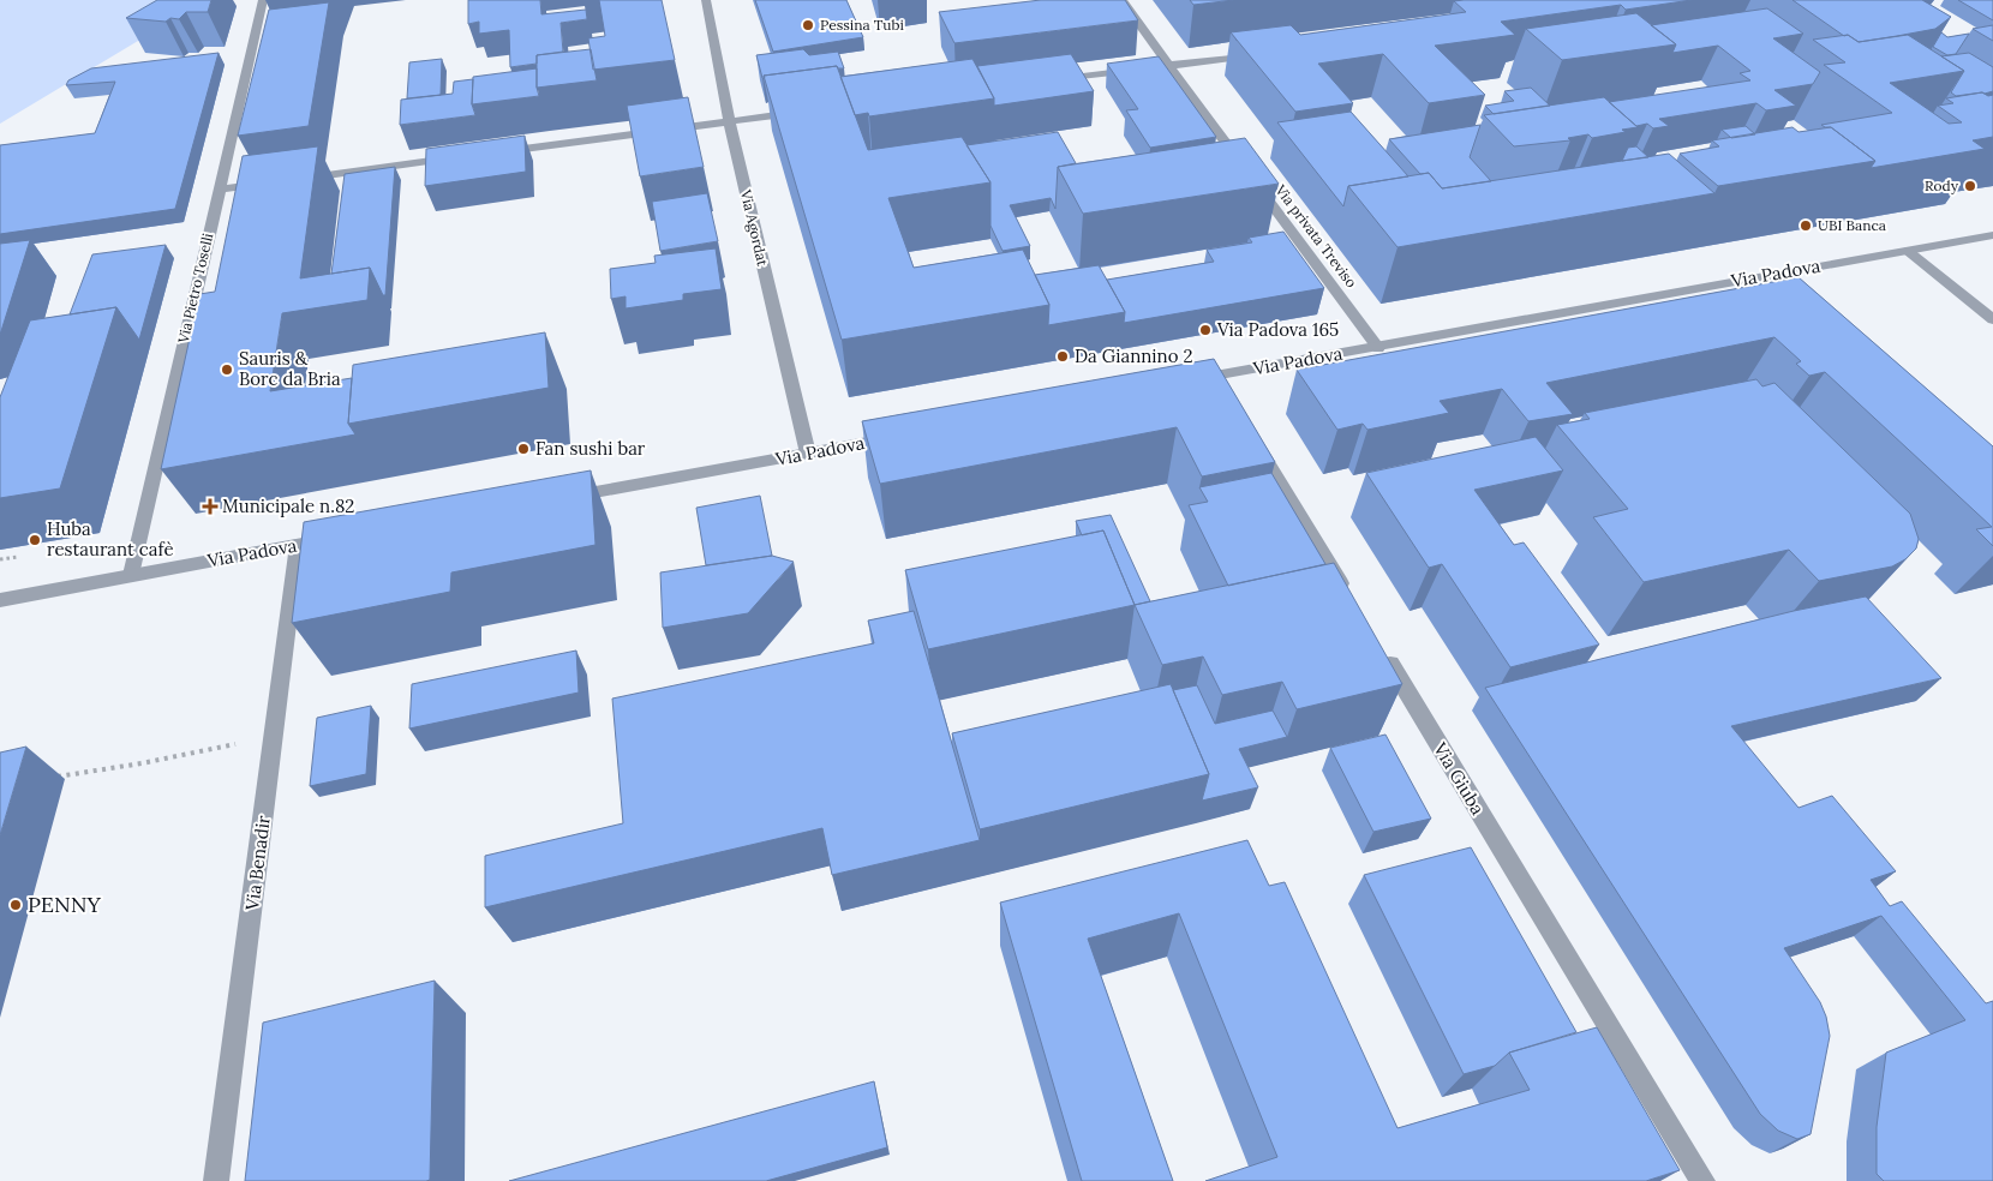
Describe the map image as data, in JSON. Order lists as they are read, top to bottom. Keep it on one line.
{"streets":{"street":["Via Agordat","Via privata Treviso","Via Padova","Via Pietro Toselli","Via Giuba","Via Benadir"]},"crossings":[["Via Agordat","Via Padova"],["Via privata Treviso","Via Padova"],["Via Padova","Via Pietro Toselli"],["Via Padova","Via Benadir"]],"places":{"other":["Pessina Tubi","Rody","UBI Banca","Via Padova 165","Da Giannino 2","Sauris & Borc da Bria","Fan sushi bar","Huba restaurant cafè","PENNY"],"health":["Municipale n.82"]}}
